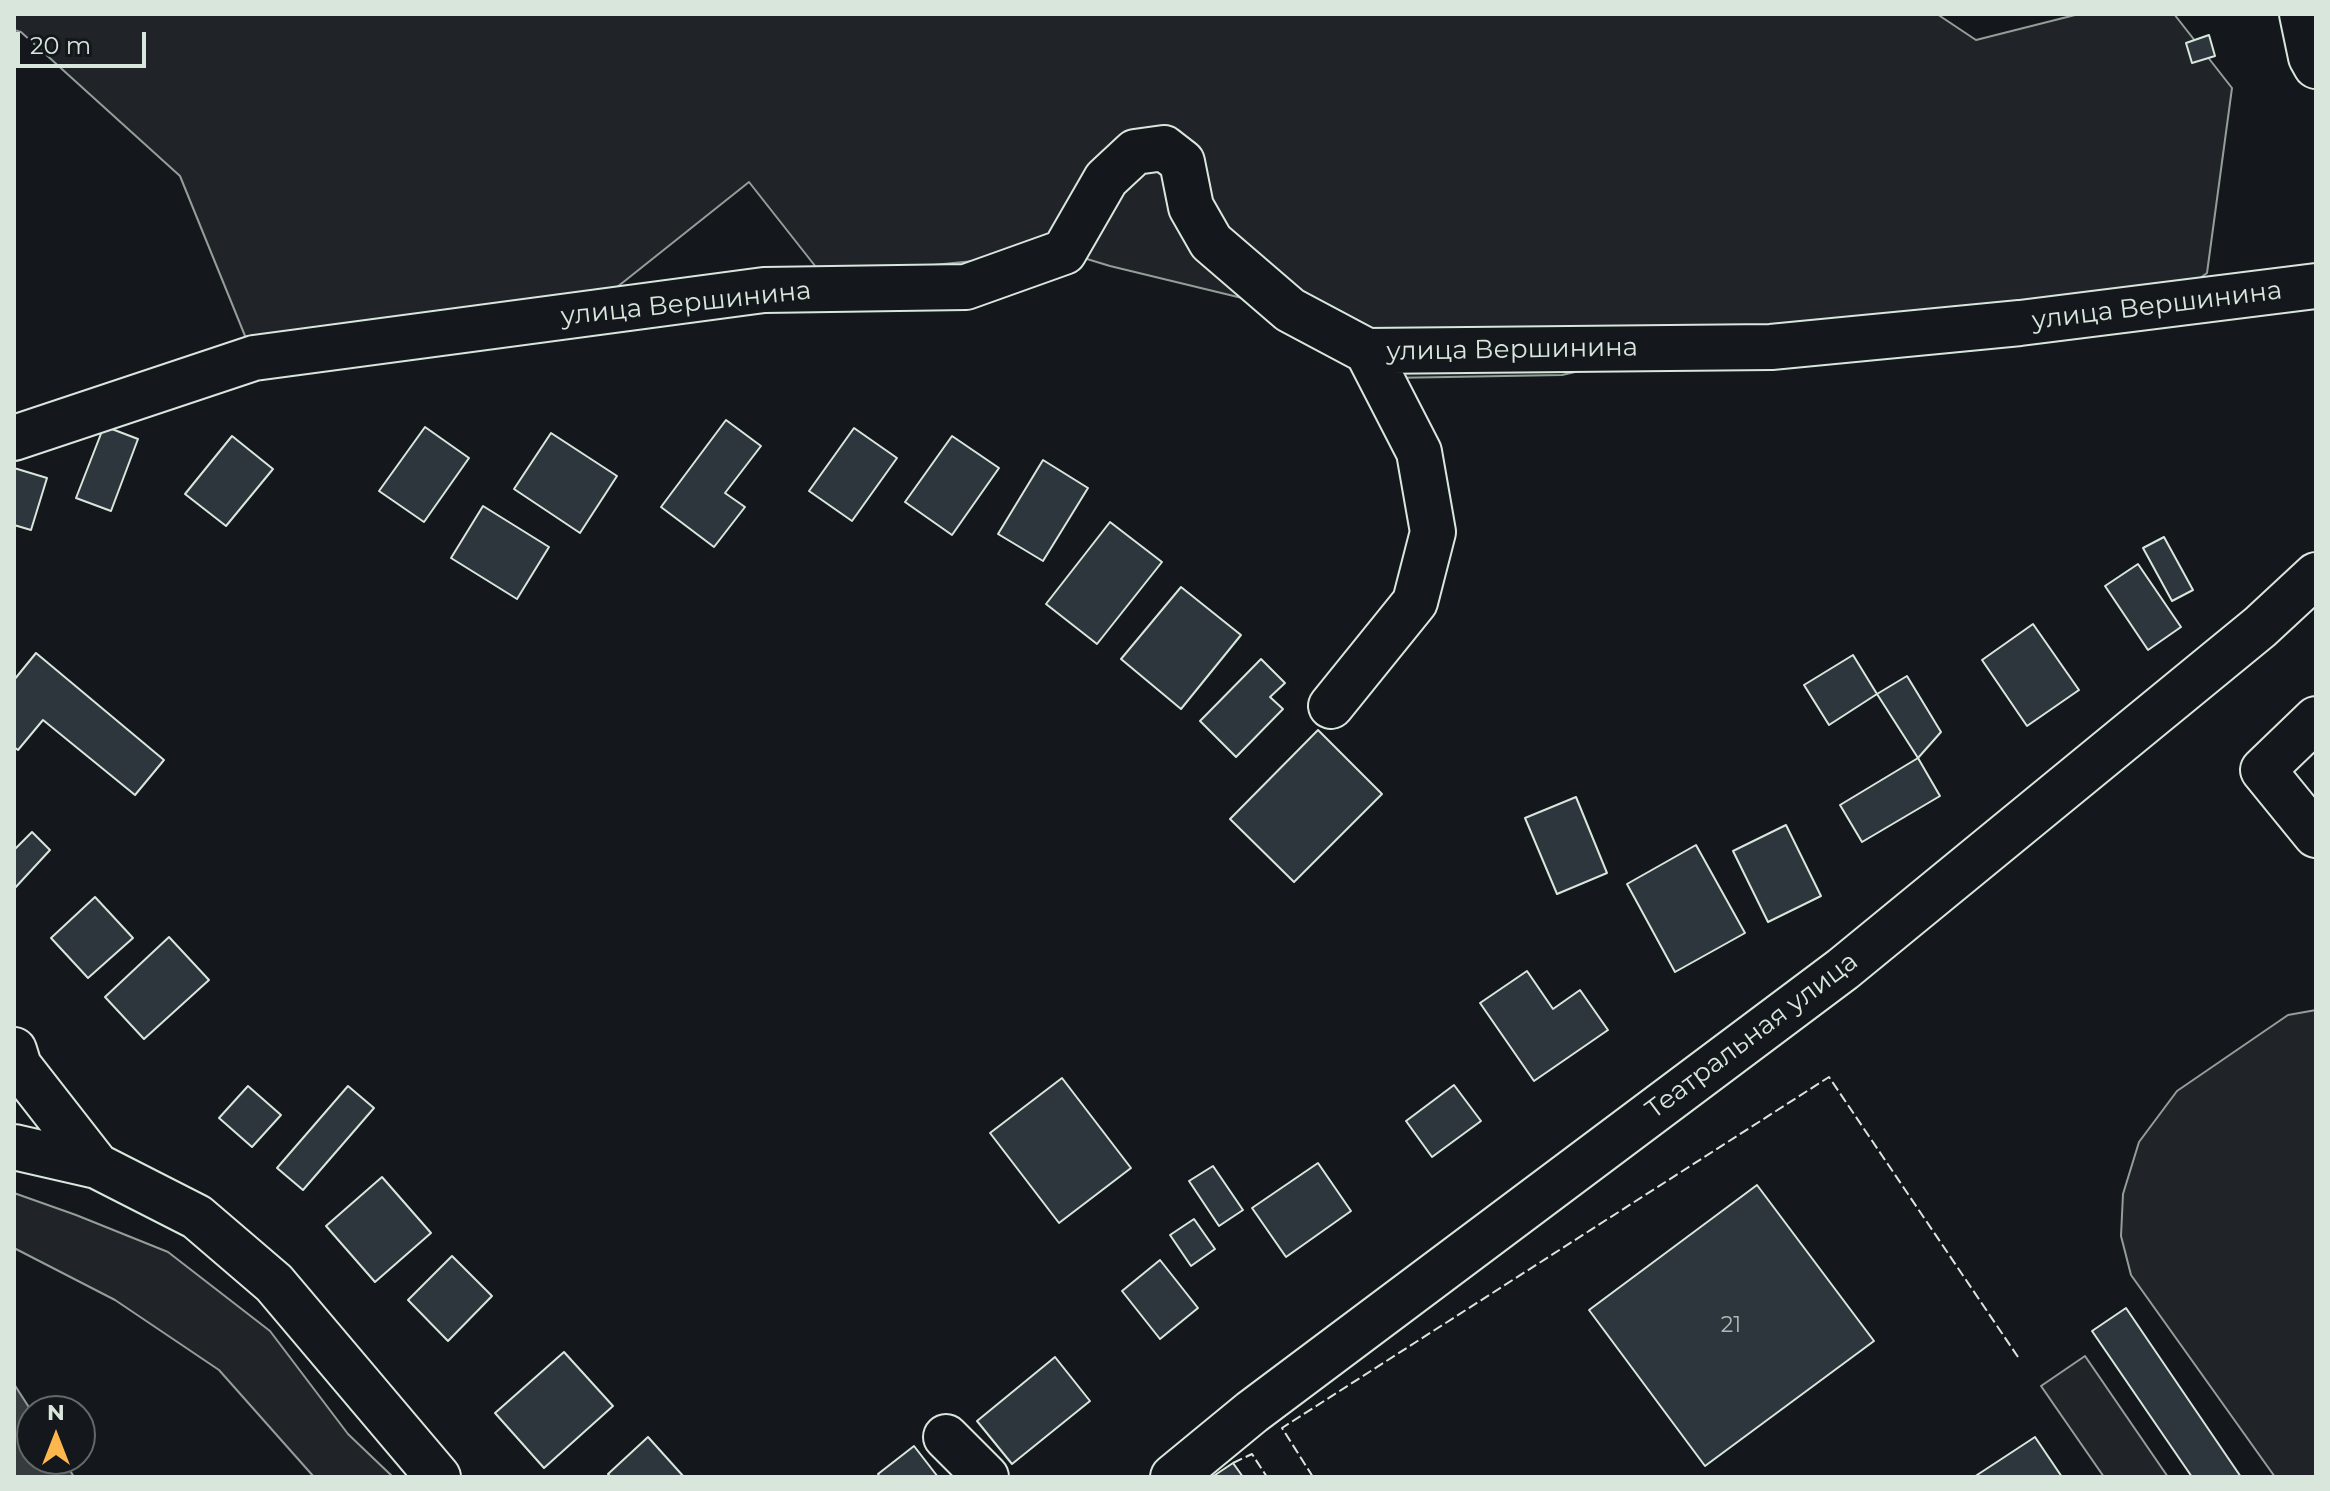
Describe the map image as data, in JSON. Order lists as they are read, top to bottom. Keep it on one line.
{"streets":{"street":["улица Вершинина","Театральная улица"]},"house_numbers":["21"],"scale_bar":"20 m","north":"top"}
